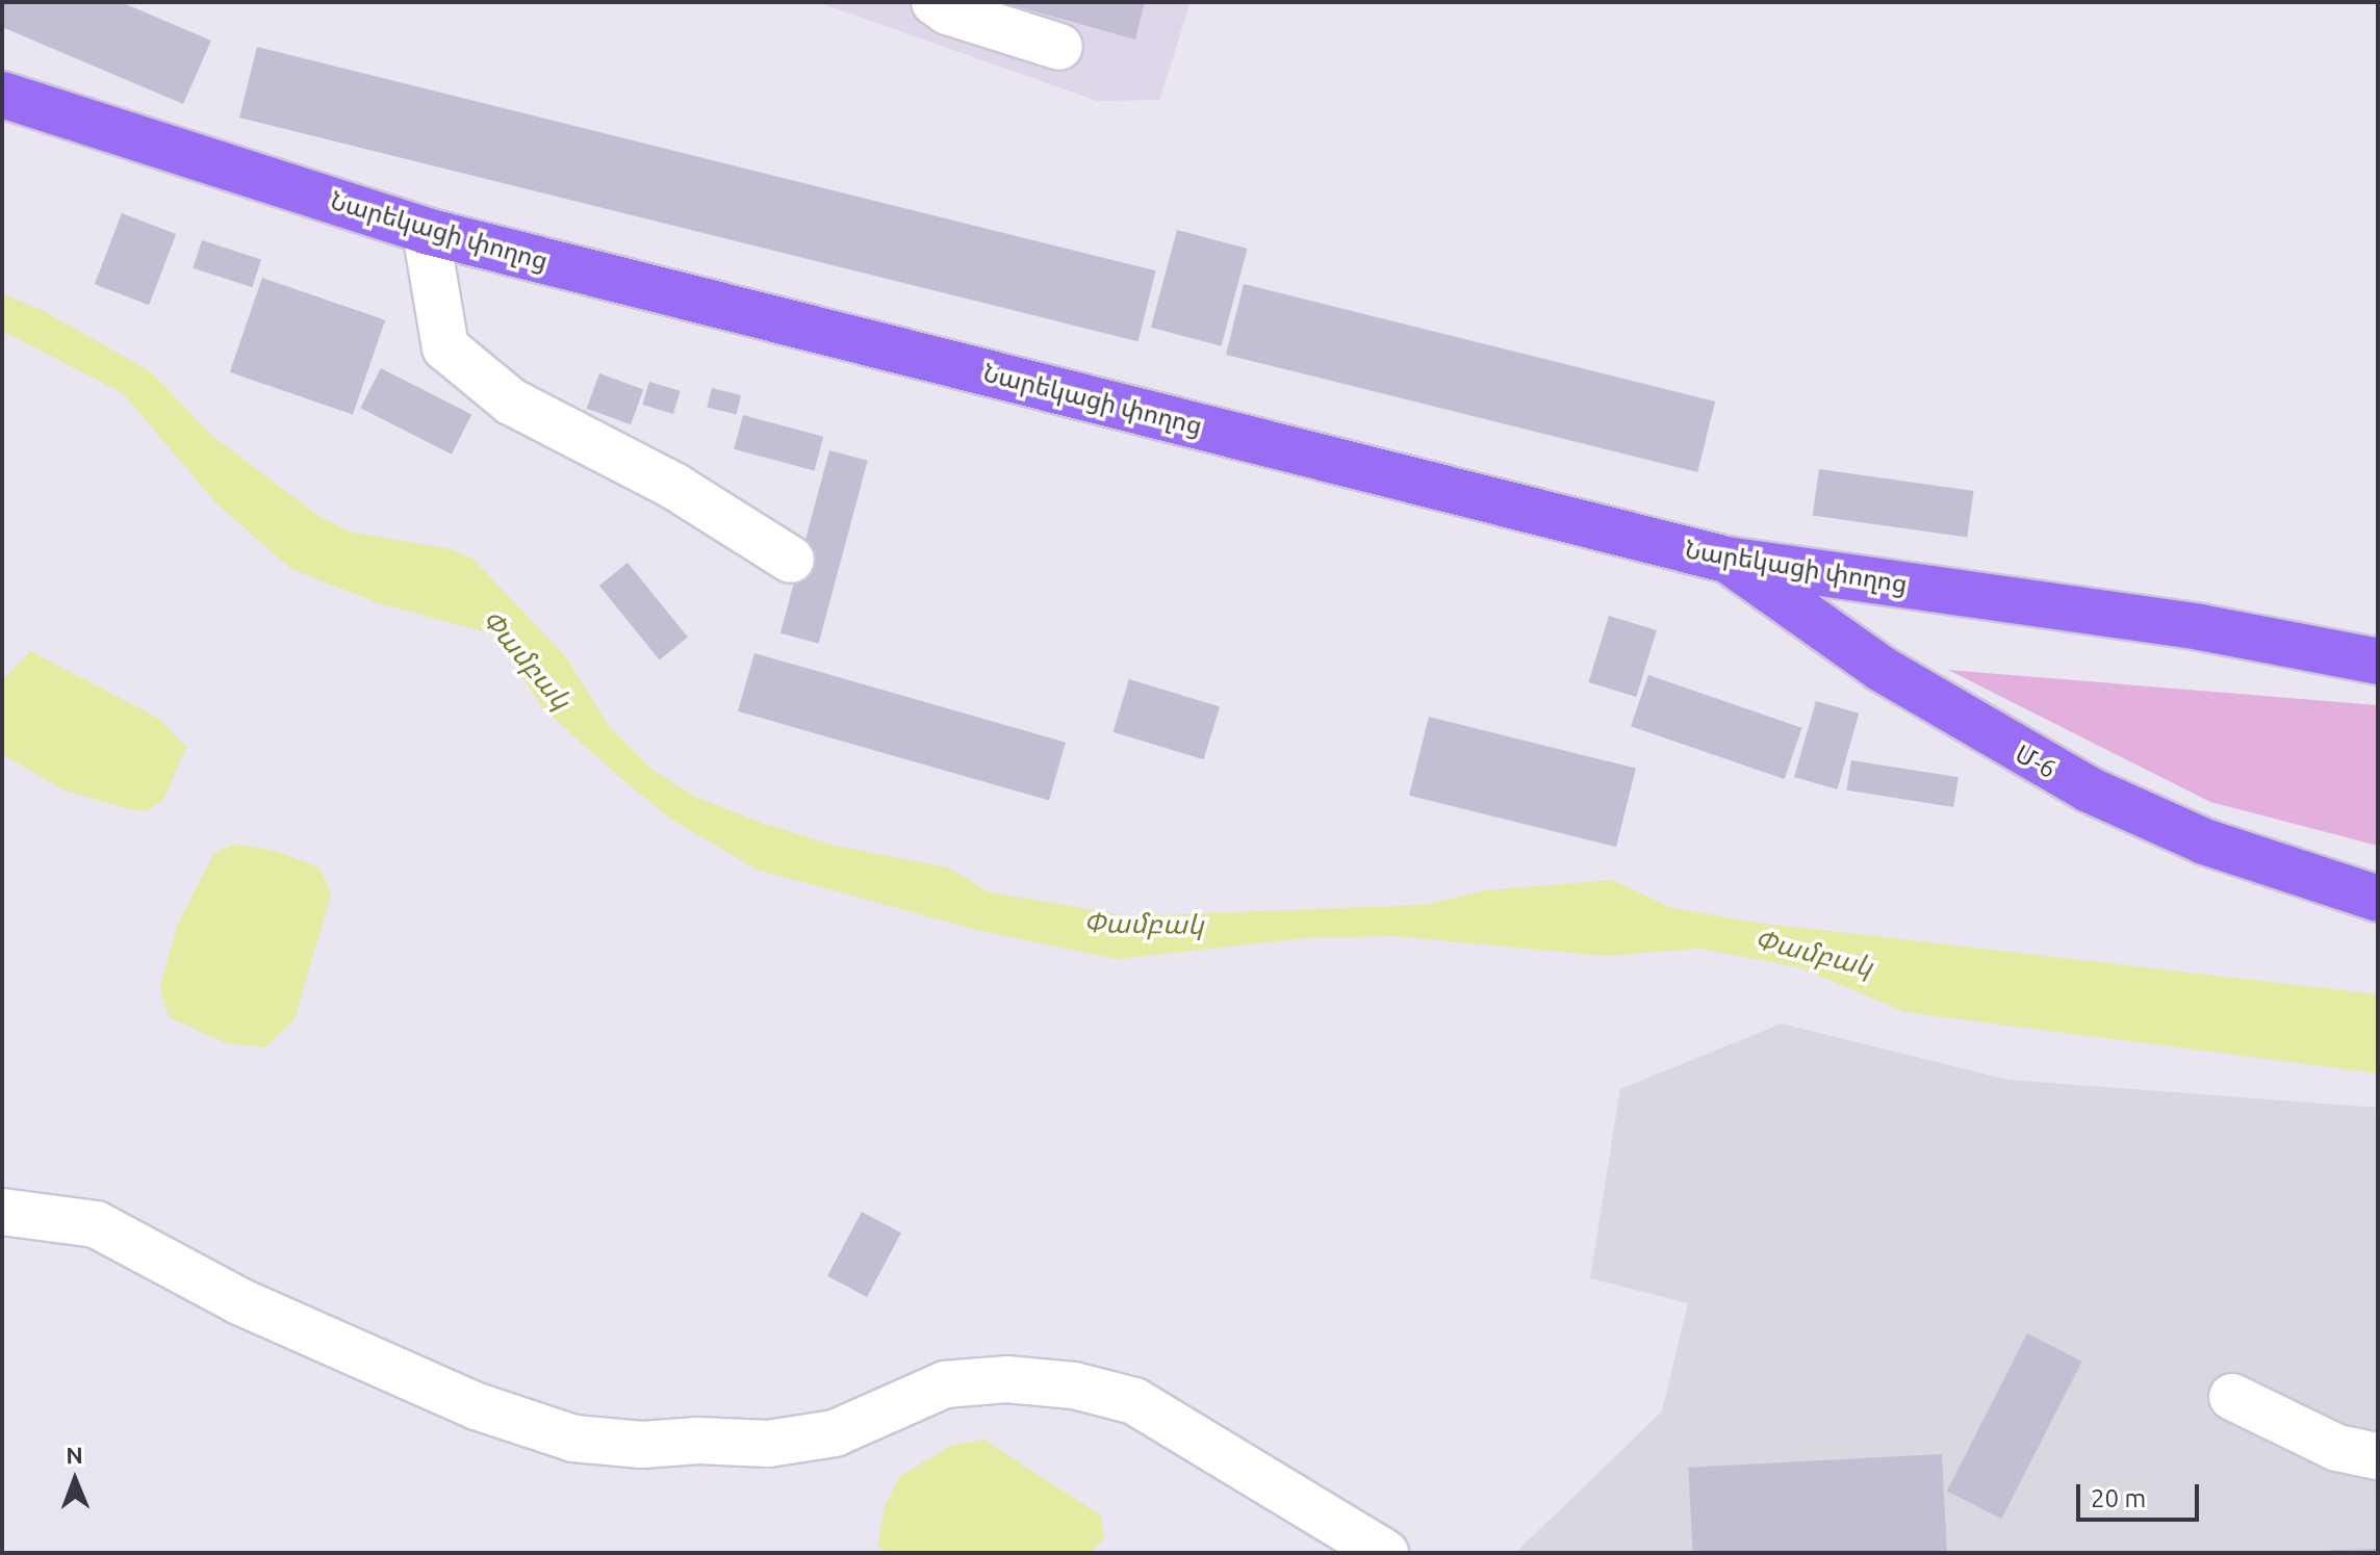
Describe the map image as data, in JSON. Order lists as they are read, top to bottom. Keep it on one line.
{"streets":{"highway":["Նարեկացի փողոց","Մ-6"]},"crossings":[["Նարեկացի փողոց","Մ-6"]],"water":["Փամբակ"],"scale_bar":"20 m","north":"top"}
